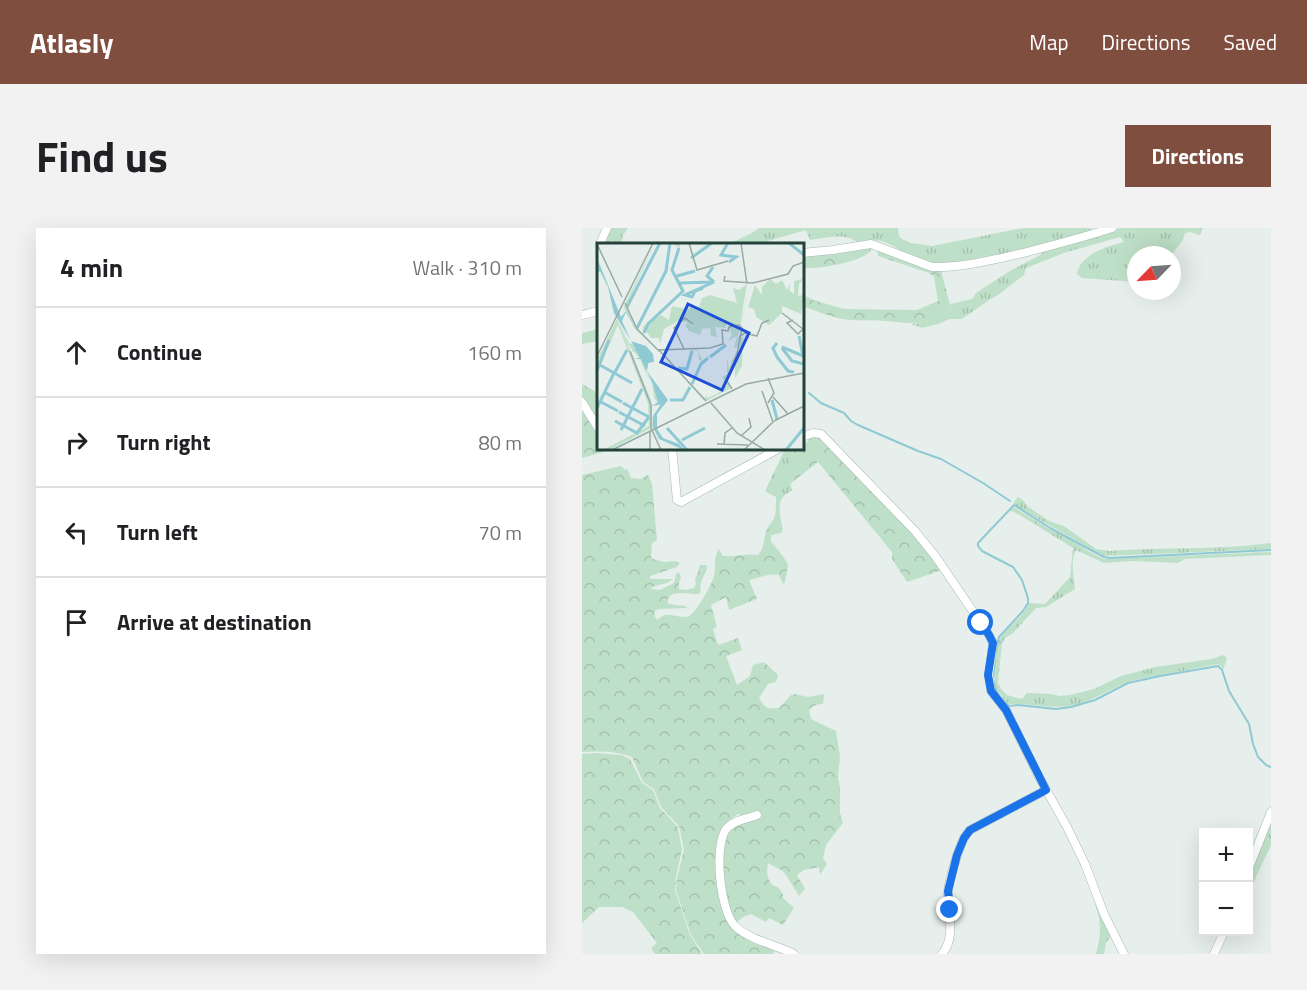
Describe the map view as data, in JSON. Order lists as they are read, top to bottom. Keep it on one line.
{"north":"bottom left","page":{"header":"Atlasly","nav":["Map","Directions","Saved"],"title":"Find us","buttons":"Directions","heading":["4 min","Walk · 310 m"],"list":[["Continue","160 m"],["Turn right","80 m"],["Turn left","70 m"],"Arrive at destination"],"map_buttons":["+","−"]}}
